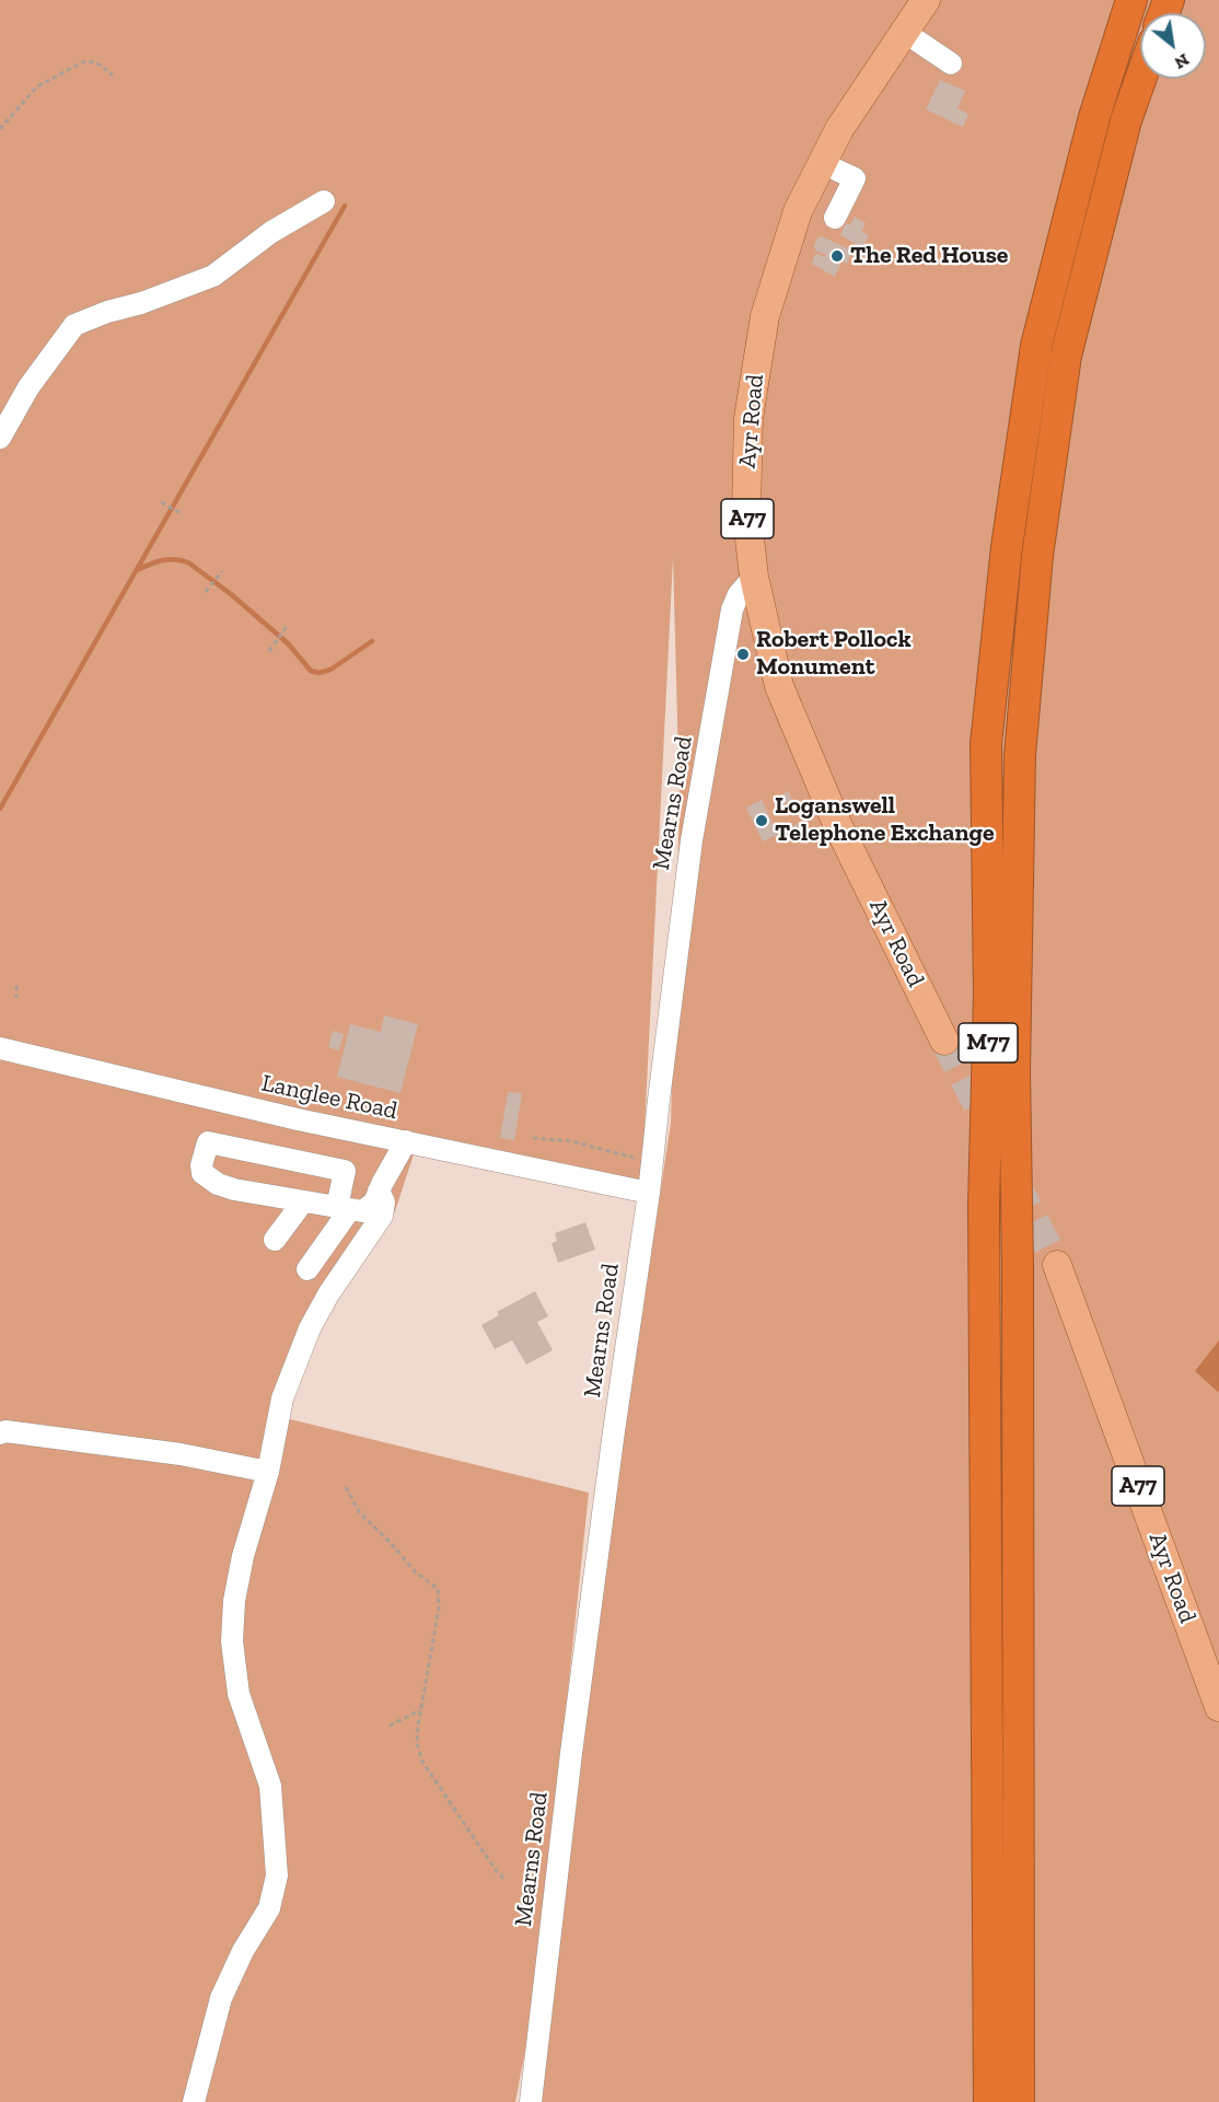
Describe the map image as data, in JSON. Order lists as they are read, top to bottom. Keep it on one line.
{"streets":{"highway":["M77"],"main road":["Ayr Road","A77"],"street":["Mearns Road","Langlee Road"]},"crossings":[["Ayr Road","Mearns Road"],["Mearns Road","Langlee Road"]],"places":["The Red House","Robert Pollock Monument","Loganswell Telephone Exchange"],"north":"bottom right"}
